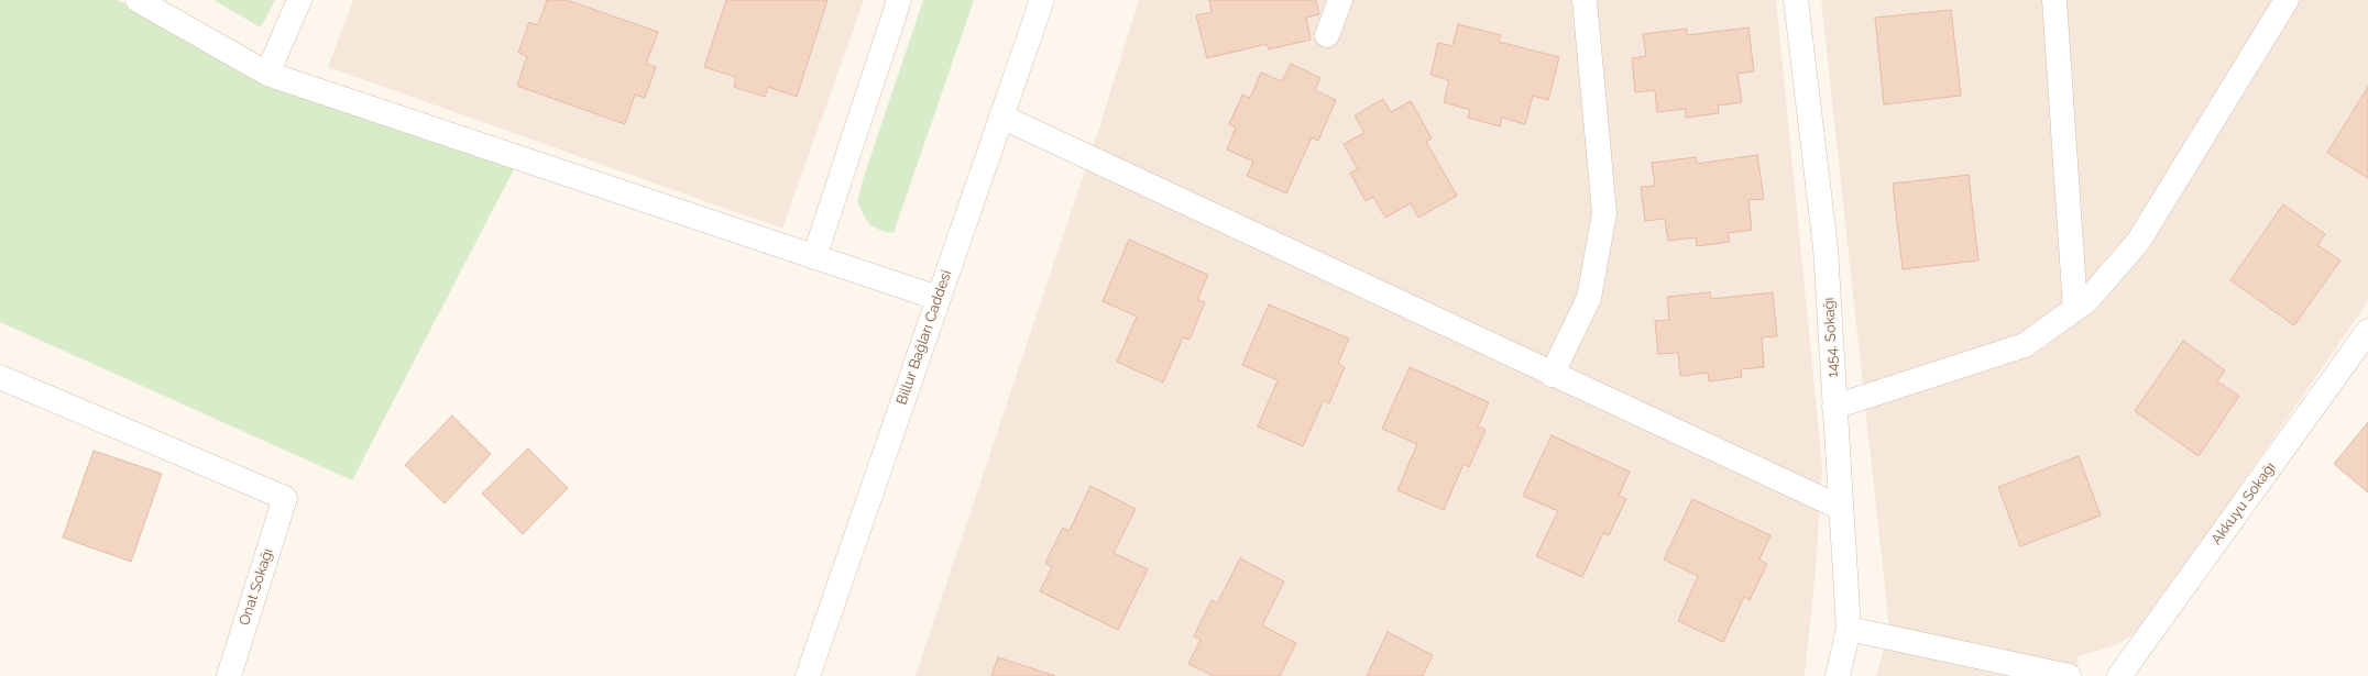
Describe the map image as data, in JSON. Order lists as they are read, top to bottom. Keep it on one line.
{"streets":{"street":["Billur Bağları Caddesi","1454. Sokağı","Akkuyu Sokağı","Onat Sokağı"]}}
